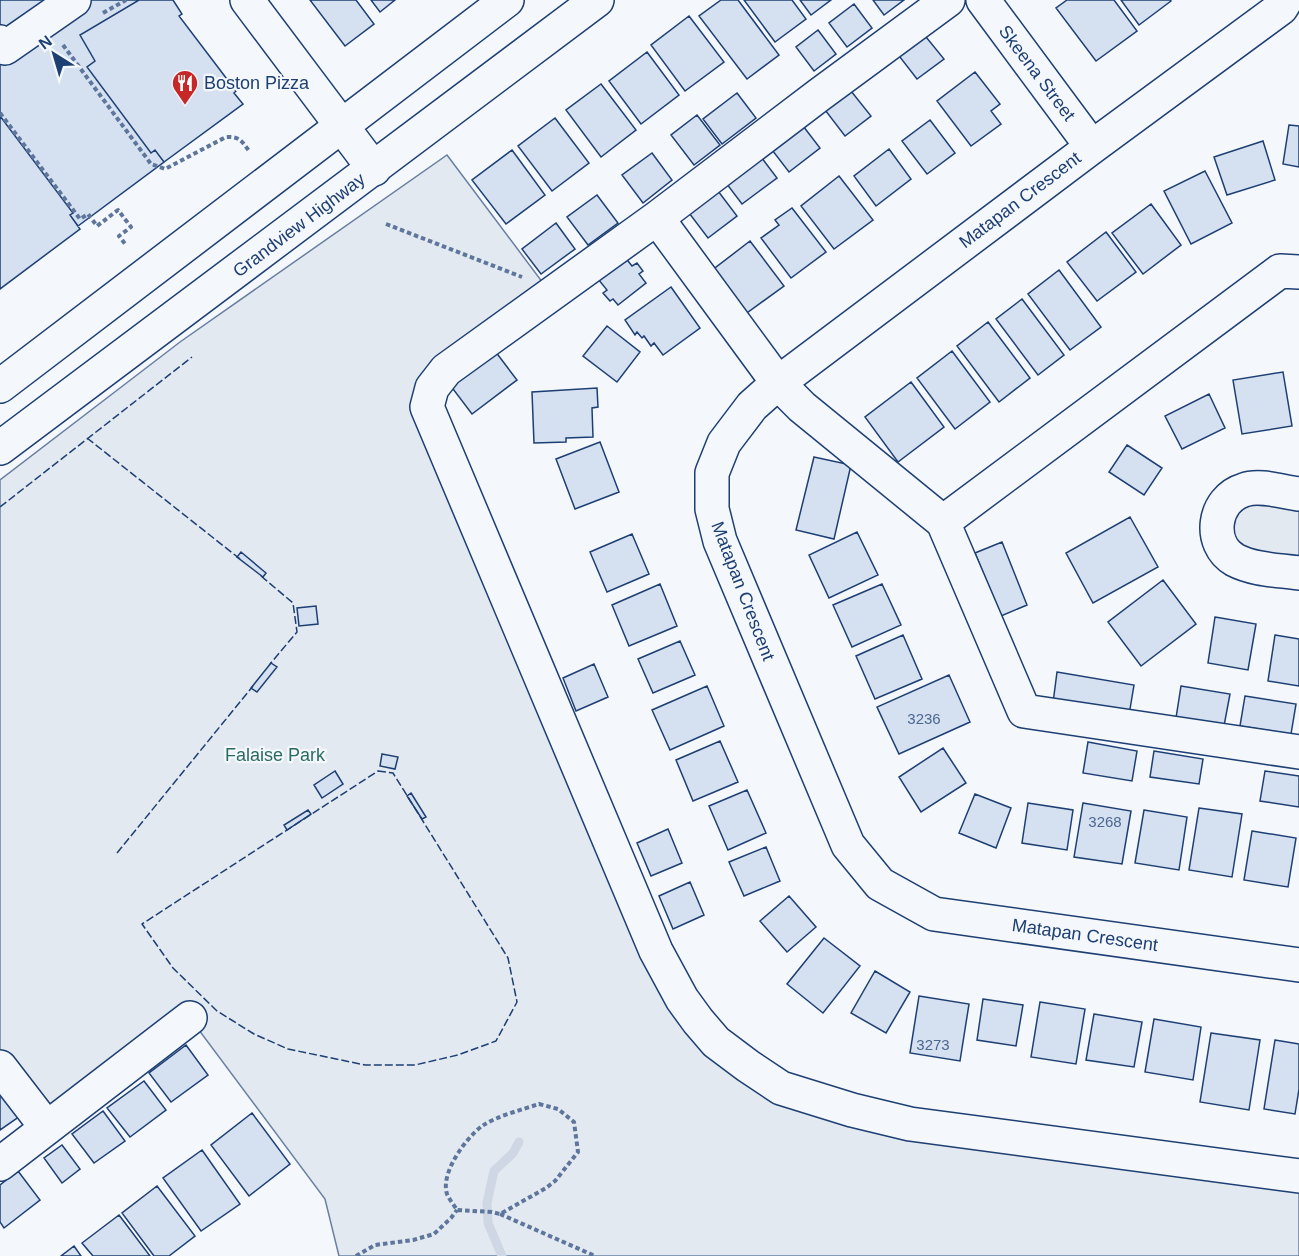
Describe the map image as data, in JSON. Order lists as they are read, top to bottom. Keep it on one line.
{"streets":{"street":["Skeena Street","Matapan Crescent","Grandview Highway"]},"crossings":[["Skeena Street","Matapan Crescent"]],"parks":["Falaise Park"],"places":{"restaurant":["Boston Pizza"]},"house_numbers":["3236","3268","3273"],"north":"top left"}
